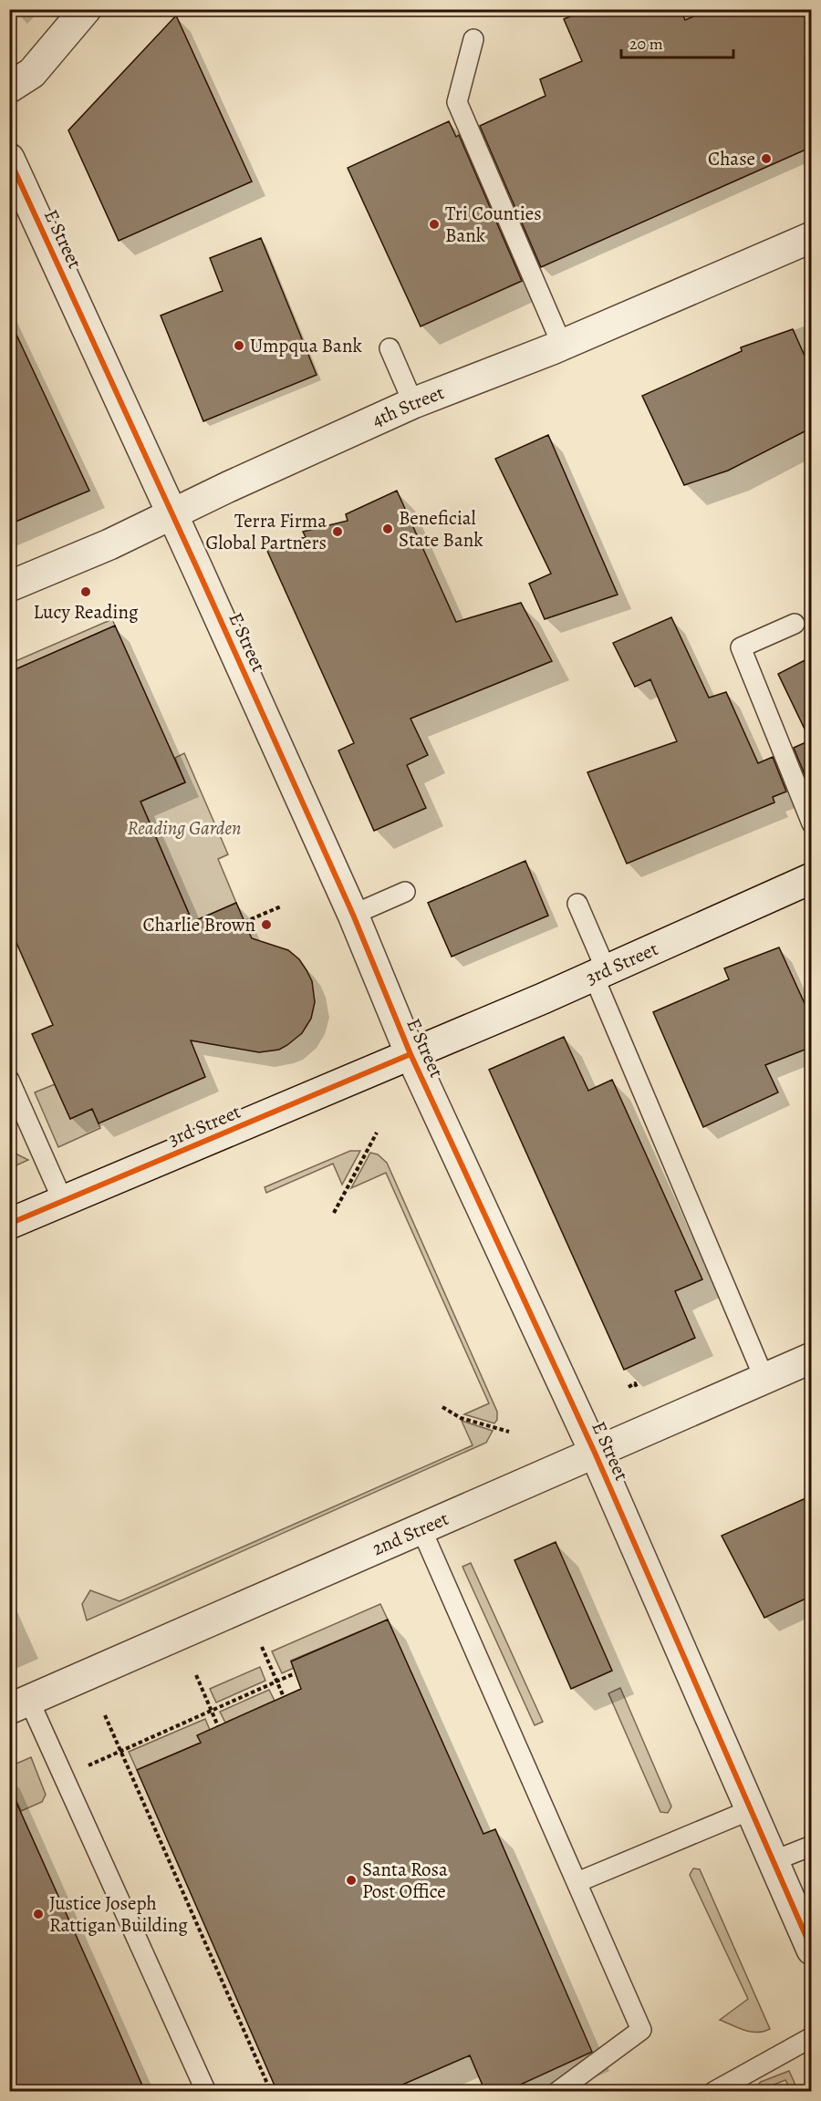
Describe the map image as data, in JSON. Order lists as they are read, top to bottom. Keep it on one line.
{"streets":{"street":["E Street","4th Street","3rd Street","2nd Street"]},"crossings":[["E Street","4th Street"],["E Street","3rd Street"],["E Street","2nd Street"]],"parks":["Reading Garden"],"places":["Chase","Tri Counties Bank","Umpqua Bank","Beneficial State Bank","Terra Firma Global Partners","Lucy Reading","Charlie Brown","Santa Rosa Post Office","Justice Joseph Rattigan Building"],"scale_bar":"20 m"}
